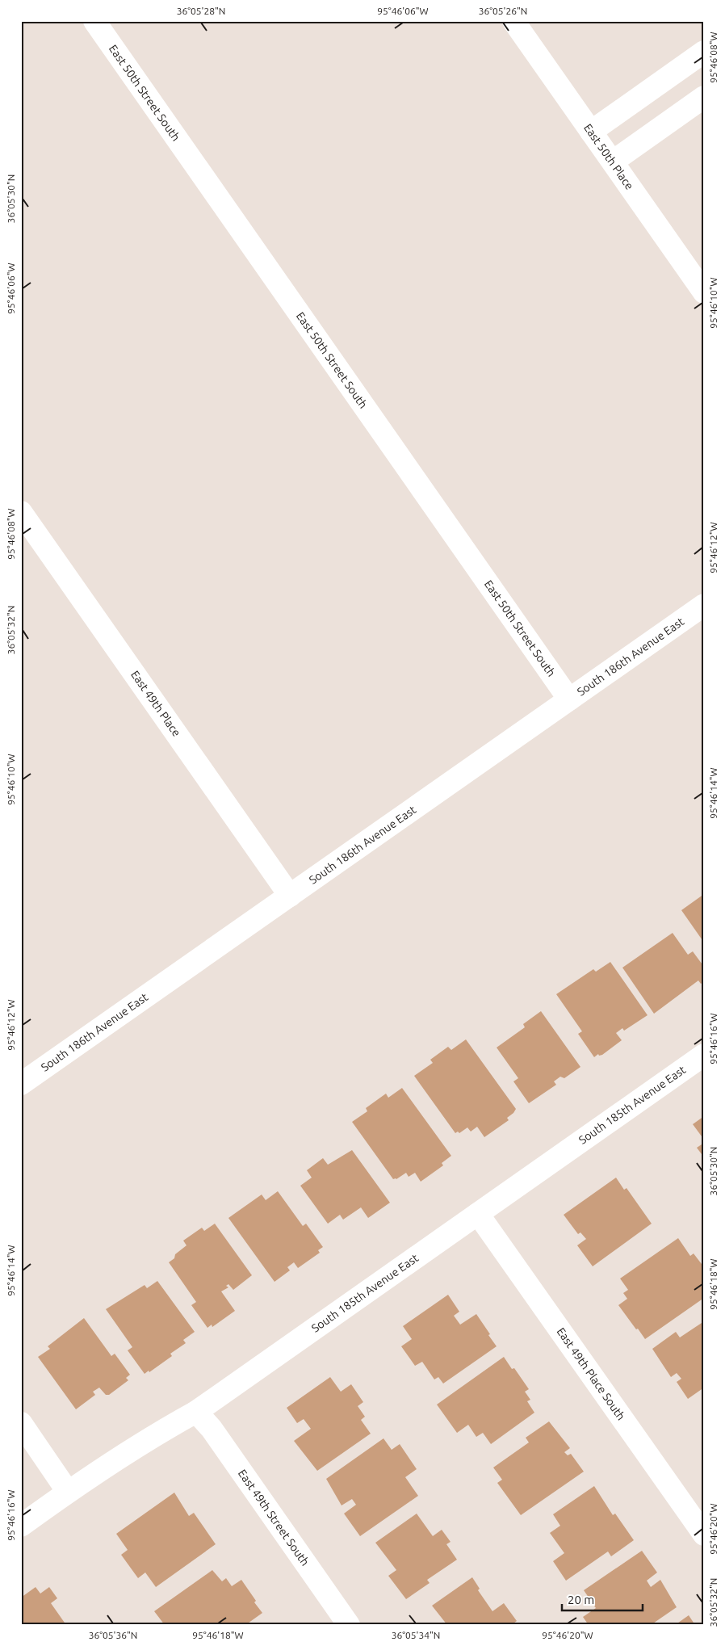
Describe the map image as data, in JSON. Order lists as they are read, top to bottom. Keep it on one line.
{"streets":{"street":["East 50th Street South","East 50th Place","South 186th Avenue East","East 49th Place","South 185th Avenue East","East 49th Place South","East 49th Street South"]},"crossings":[["East 50th Street South","South 186th Avenue East"],["South 186th Avenue East","East 49th Place"],["South 185th Avenue East","East 49th Place South"],["South 185th Avenue East","East 49th Street South"]],"scale_bar":"20 m","coordinates":["36°05'28\"N","95°46'06\"W","36°05'26\"N","95°46'08\"W","36°05'30\"N","95°46'10\"W","95°46'12\"W","36°05'32\"N","95°46'14\"W","95°46'16\"W","95°46'18\"W","95°46'20\"W","36°05'36\"N","36°05'34\"N"]}
